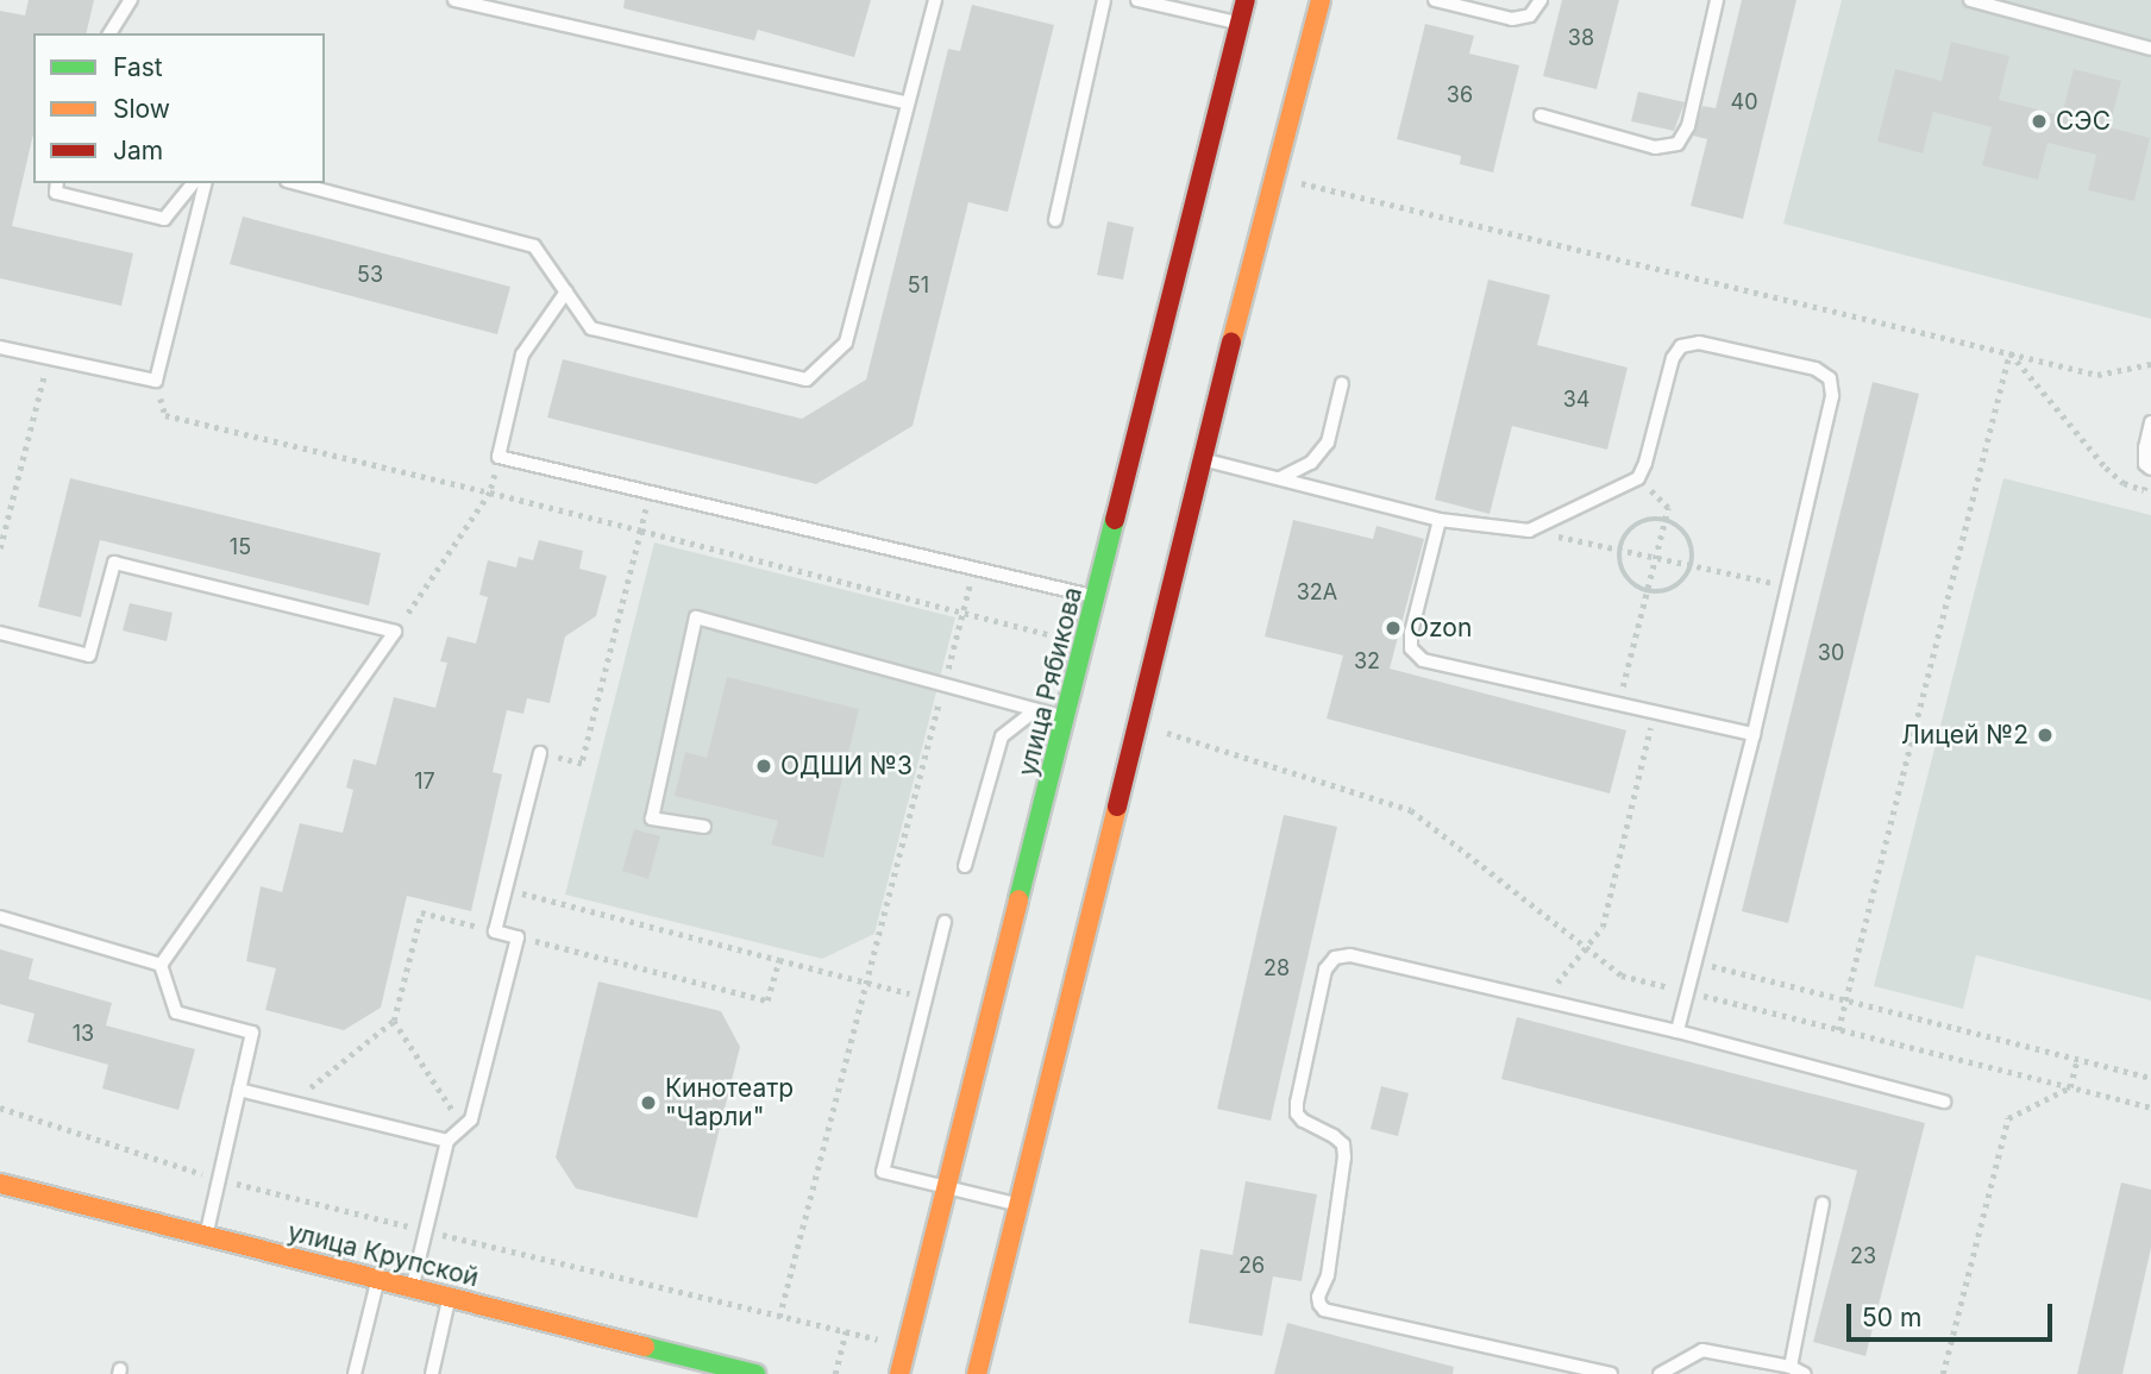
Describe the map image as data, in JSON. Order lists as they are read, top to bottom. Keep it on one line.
{"streets":{"street":["улица Рябикова","улица Крупской"]},"places":["СЭС","Ozon","Лицей №2","ОДШИ №3","Кинотеатр \"Чарли\""],"house_numbers":["38","36","40","53","51","34","15","32А","30","32","17","28","13","23","26"],"legend":["Fast","Slow","Jam"],"scale_bar":"50 m"}
